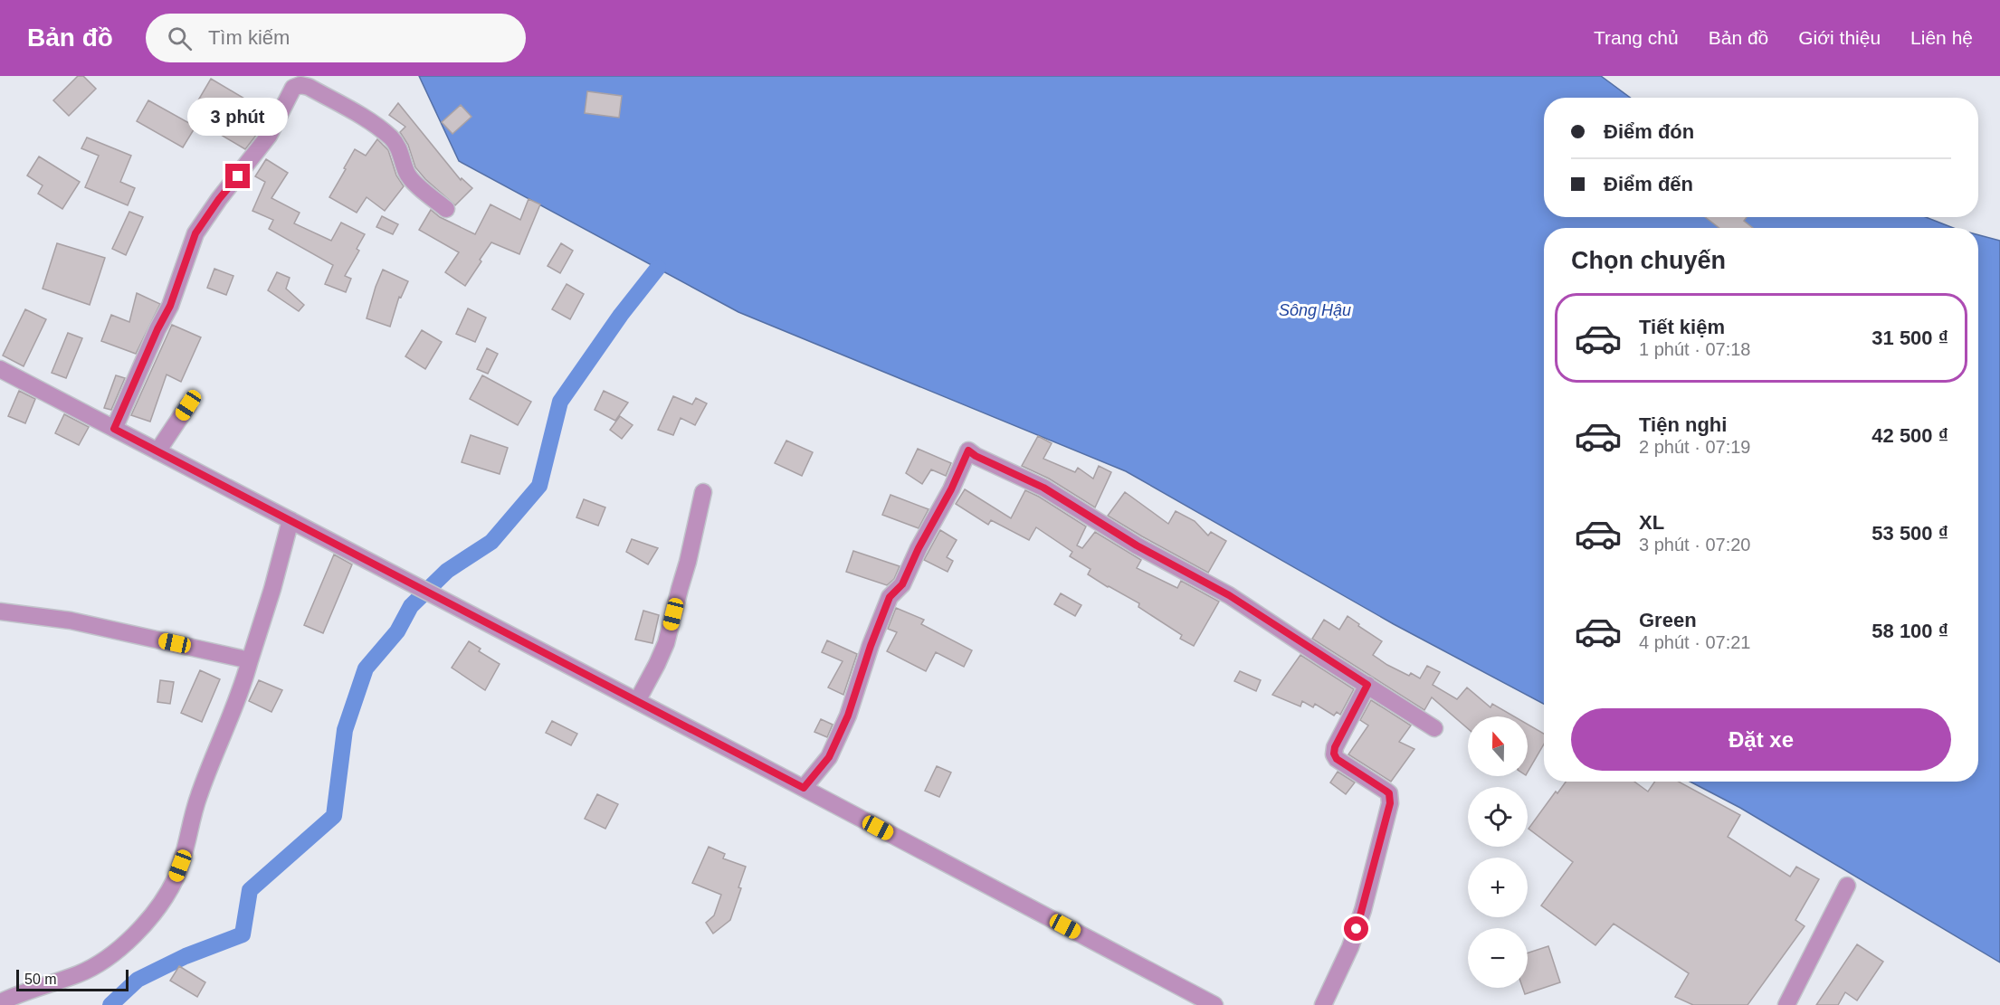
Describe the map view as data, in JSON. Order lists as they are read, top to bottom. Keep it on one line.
{"water":["Sông Hậu"],"scale_bar":"50 m","north":"top","page":{"header":"Bản đồ","search":"Tìm kiếm","nav":["Trang chủ","Bản đồ","Giới thiệu","Liên hệ"],"bubble":"3 phút","banner":["Điểm đón","Điểm đến"],"heading":"Chọn chuyến","list":[{"name":"Tiết kiệm","note":"1 phút · 07:18","value":"31 500 ₫"},{"name":"Tiện nghi","note":"2 phút · 07:19","value":"42 500 ₫"},{"name":"XL","note":"3 phút · 07:20","value":"53 500 ₫"},{"name":"Green","note":"4 phút · 07:21","value":"58 100 ₫"}],"buttons":"Đặt xe","map_buttons":["+","−"],"scale":"50 m"}}
